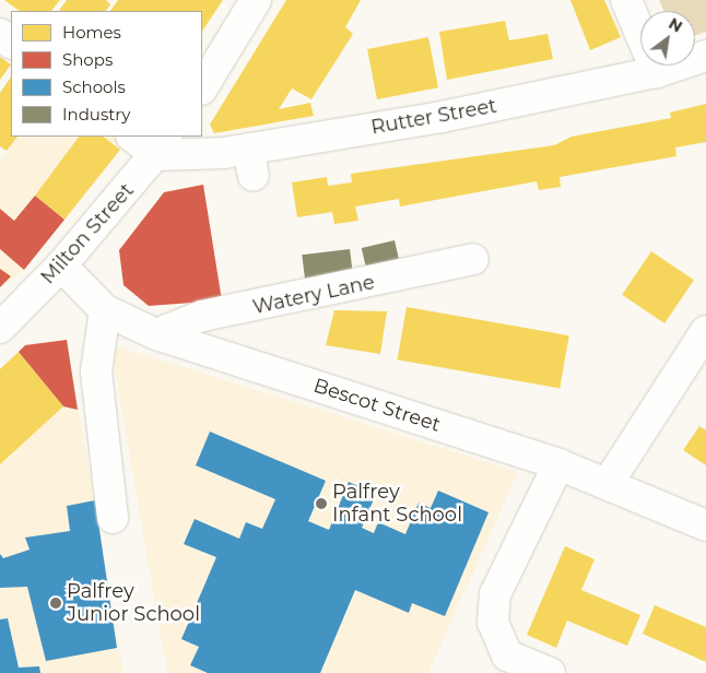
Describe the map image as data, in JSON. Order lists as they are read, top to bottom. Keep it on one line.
{"streets":{"street":["Rutter Street","Milton Street","Watery Lane","Bescot Street"]},"crossings":[["Rutter Street","Milton Street"],["Milton Street","Bescot Street"],["Watery Lane","Bescot Street"]],"places":["Palfrey Infant School","Palfrey Junior School"],"legend":["Homes","Shops","Schools","Industry"],"north":"top right"}
